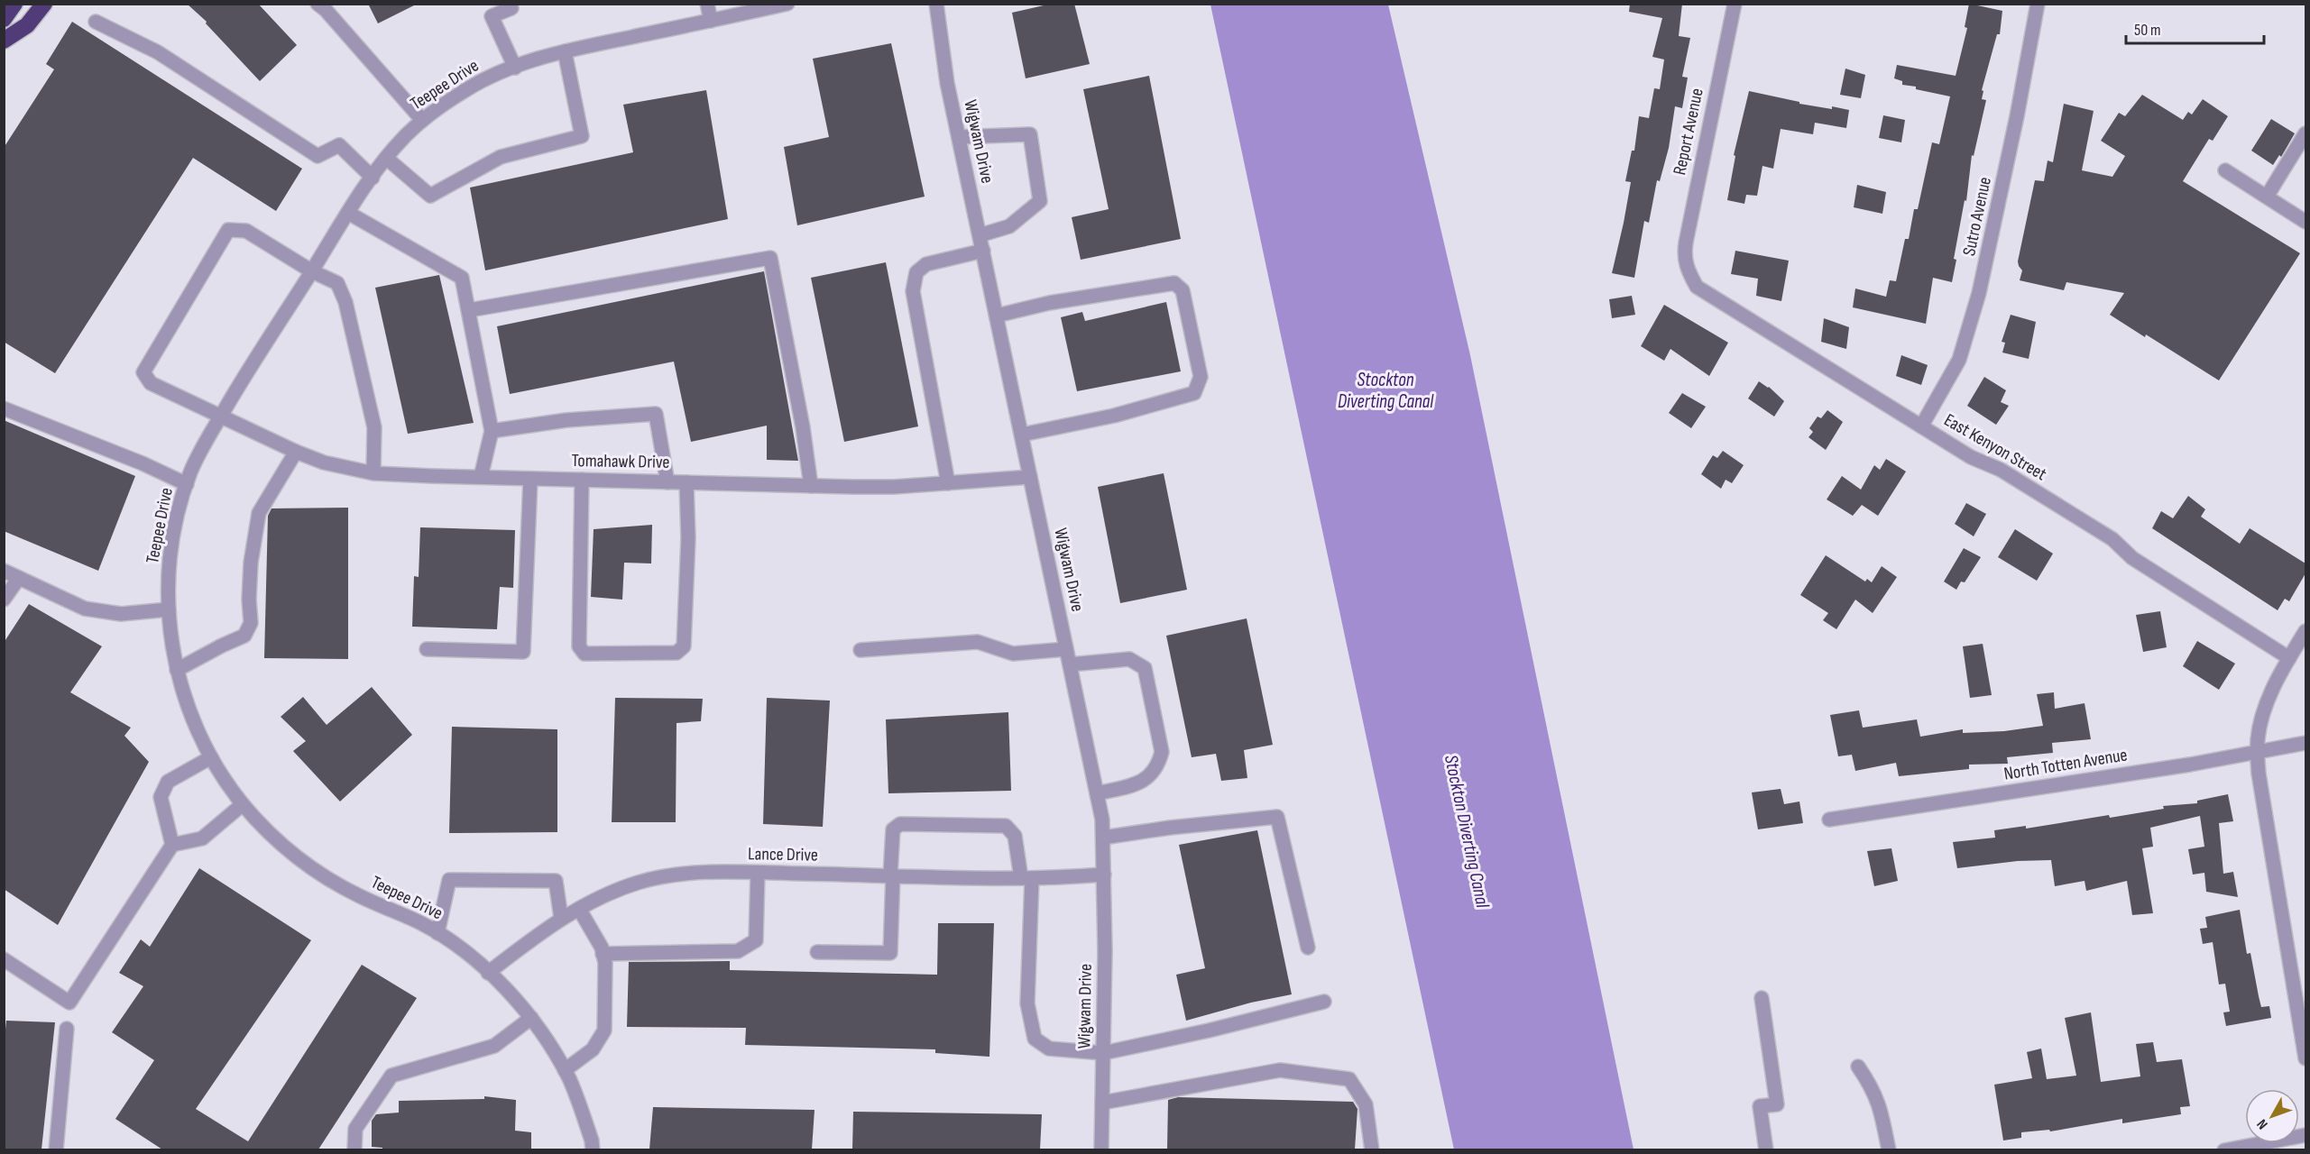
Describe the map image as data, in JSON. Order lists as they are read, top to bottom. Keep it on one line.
{"streets":{"street":["Teepee Drive","Report Avenue","Wigwam Drive","Sutro Avenue","East Kenyon Street","Tomahawk Drive","North Totten Avenue","Lance Drive"]},"crossings":[["Teepee Drive","Tomahawk Drive"],["Teepee Drive","Lance Drive"],["Report Avenue","East Kenyon Street"],["Wigwam Drive","Tomahawk Drive"],["Wigwam Drive","Lance Drive"],["Sutro Avenue","East Kenyon Street"]],"water":["Stockton Diverting Canal"],"scale_bar":"50 m","north":"bottom left"}
